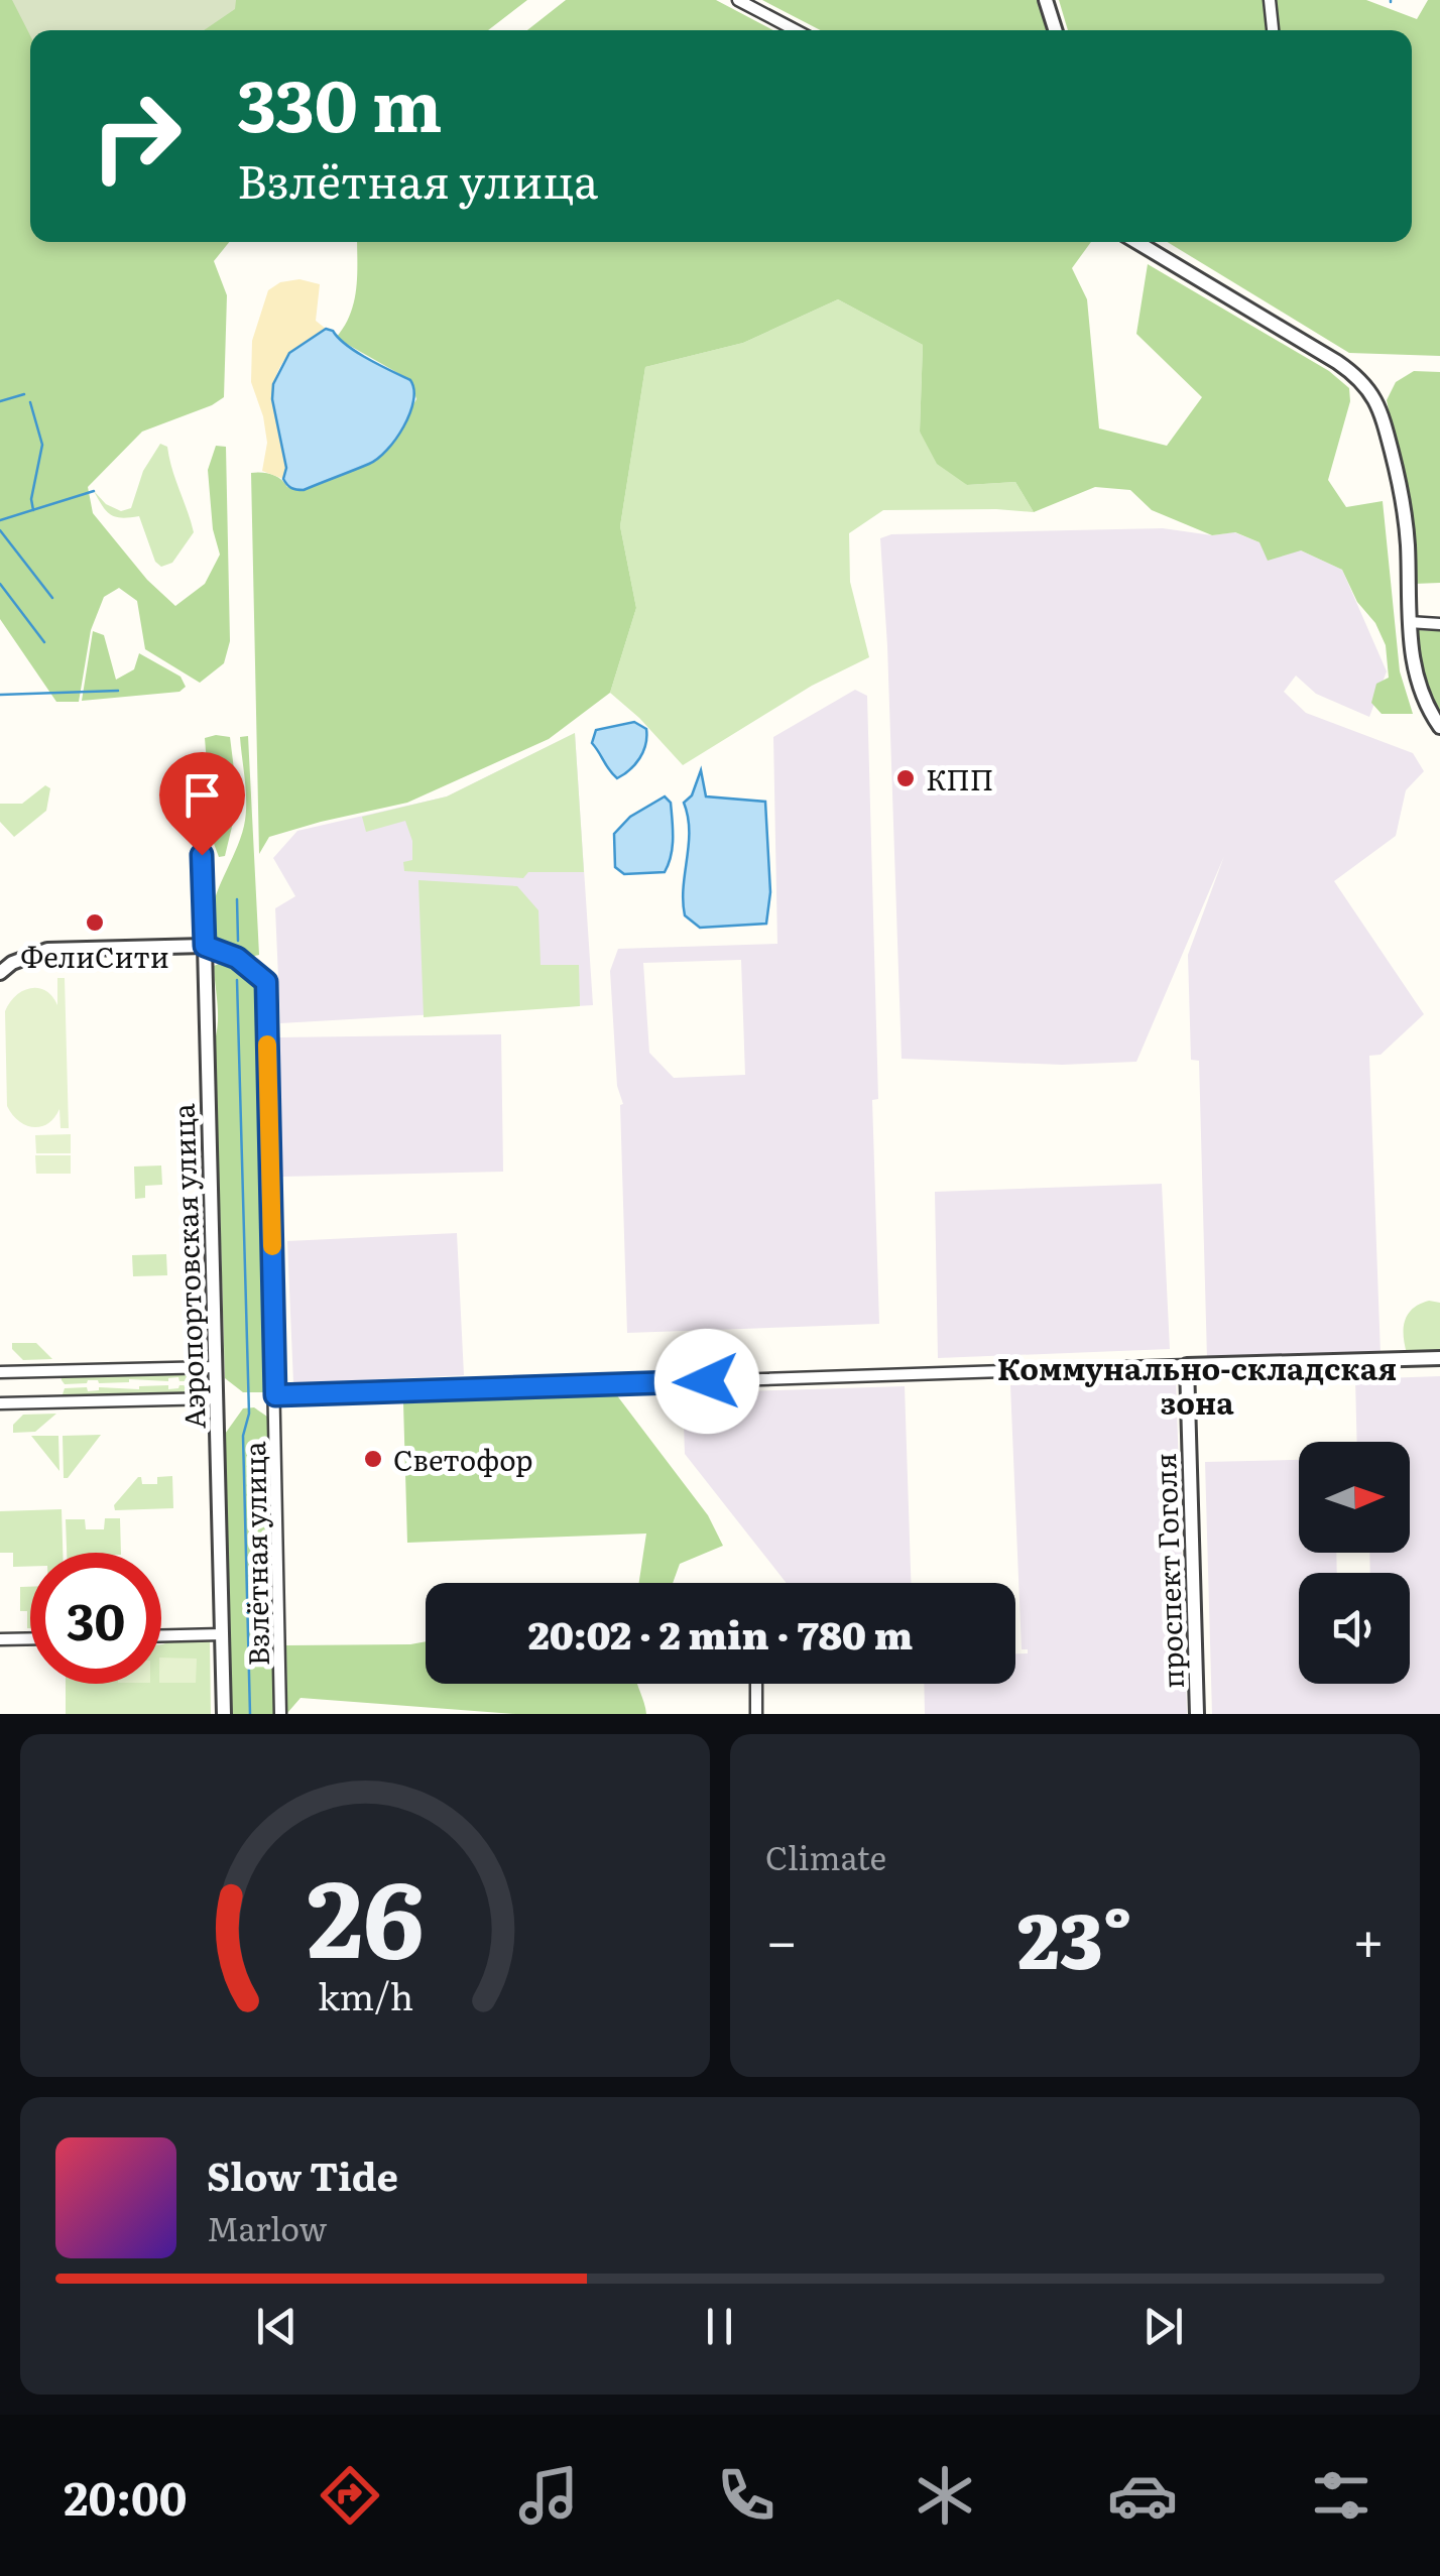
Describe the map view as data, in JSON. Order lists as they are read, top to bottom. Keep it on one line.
{"streets":{"street":["Аэропортовская улица","Взлётная улица","проспект Гоголя"]},"crossings":[["Аэропортовская улица","Взлётная улица"]],"districts":["Коммунально-складская зона"],"places":["КПП","ФелиСити","Светофор"],"north":"right","page":{"turn":["330 m","Взлётная улица"],"limit":"30","trip":"20:02 · 2 min · 780 m","tile":"Climate","heat":["−","23°","+"],"song":["Slow Tide","Marlow"],"tabs":"20:00","gauge":["26","km/h"]}}
